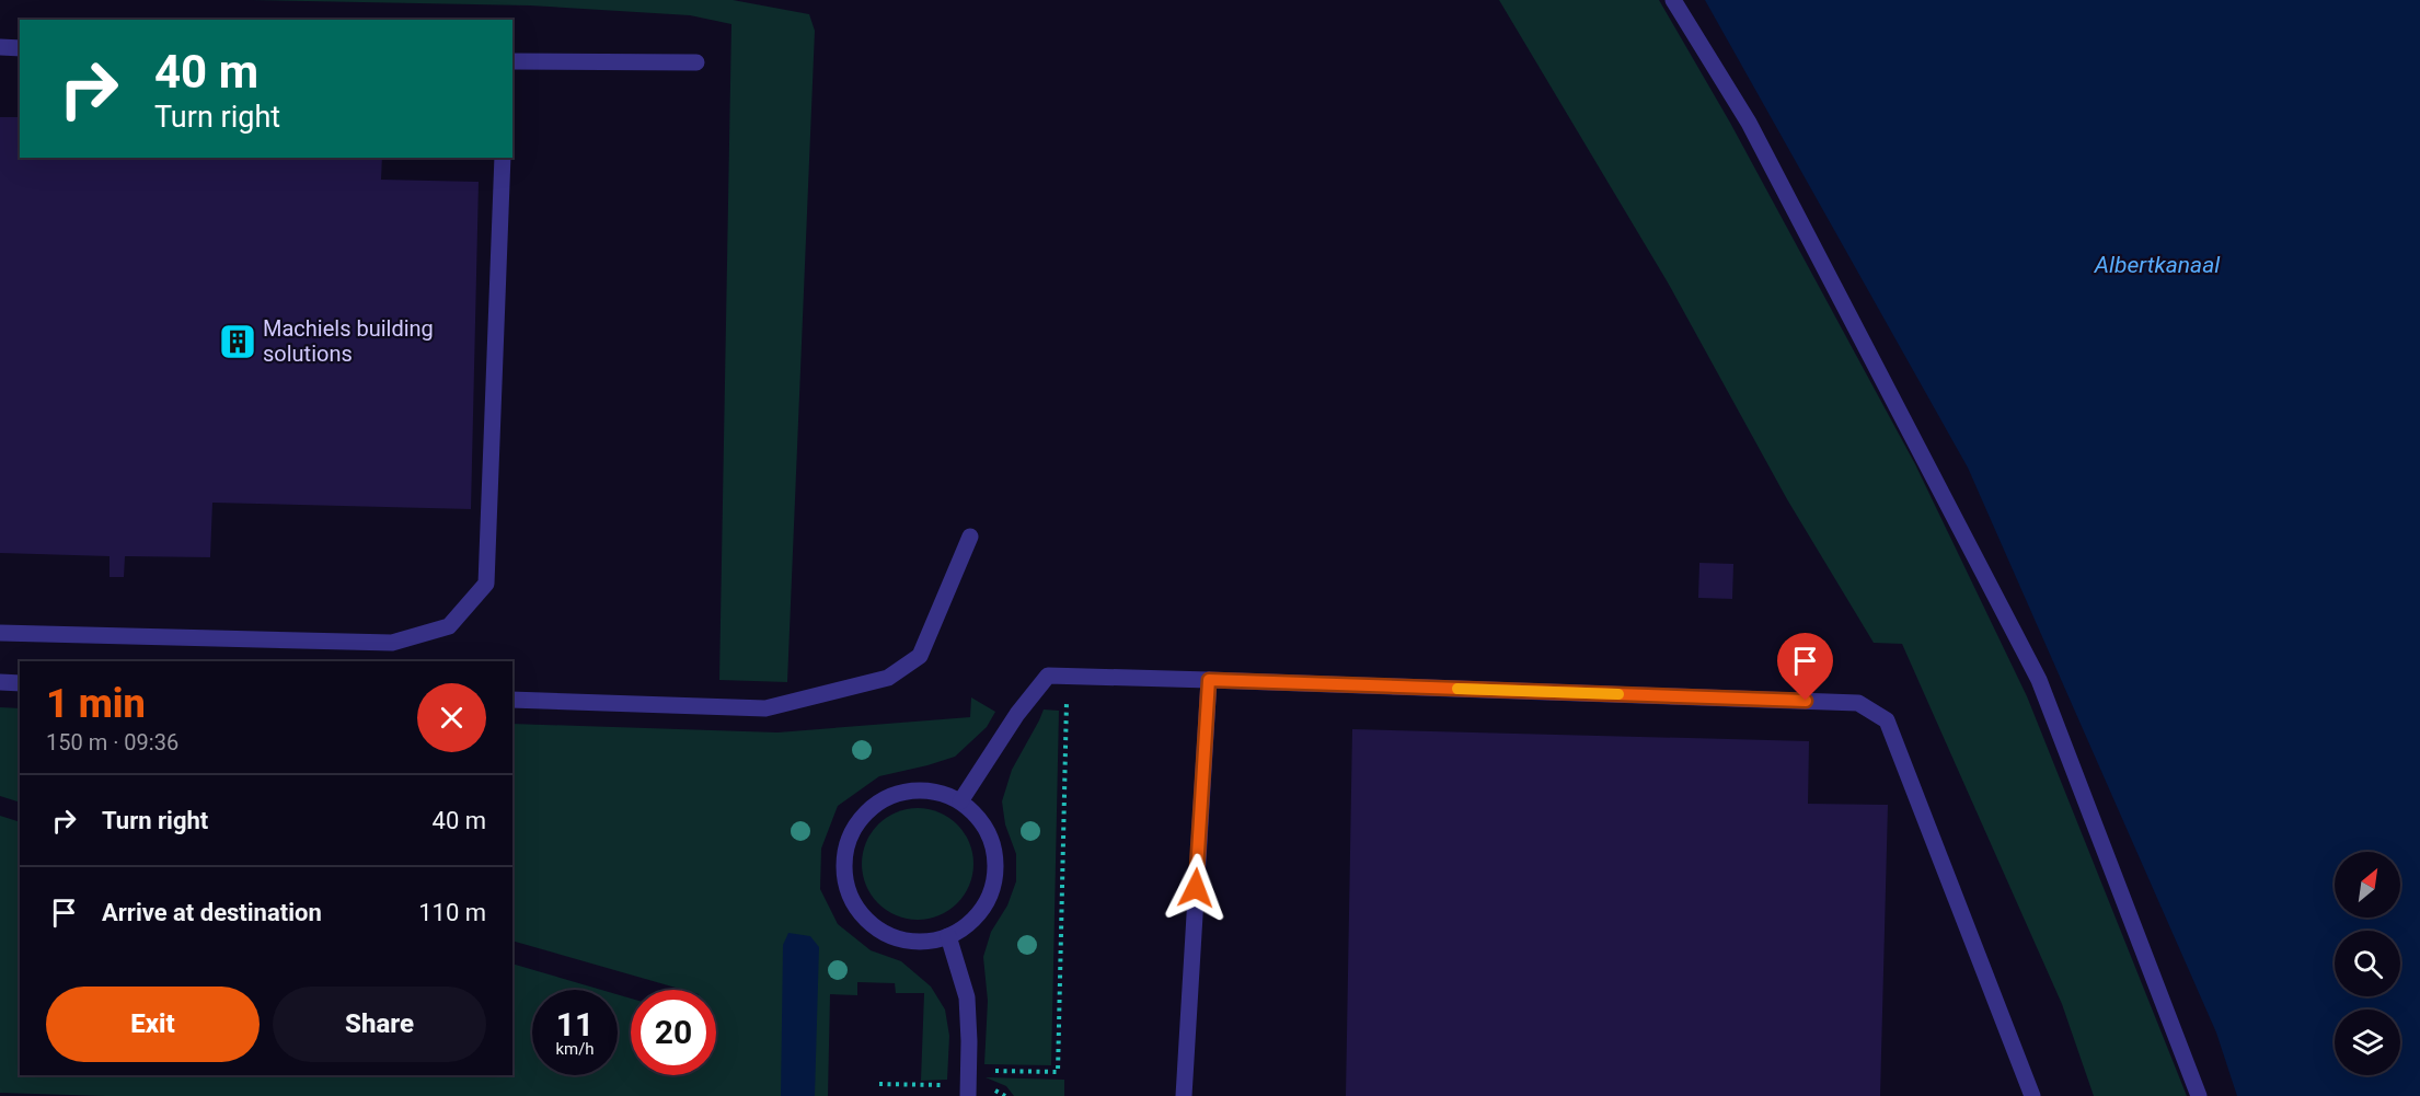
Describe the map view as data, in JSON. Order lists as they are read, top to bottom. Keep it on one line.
{"water":["Albertkanaal"],"places":{"building":["Machiels building solutions"]},"north":"top right","page":{"turn":["40 m","Turn right"],"heading":["1 min","150 m · 09:36"],"list":[{"name":"Turn right","value":"40 m"},{"name":"Arrive at destination","value":"110 m"}],"buttons":["Exit","Share"],"speed":"11 km/h","limit":"20"}}
